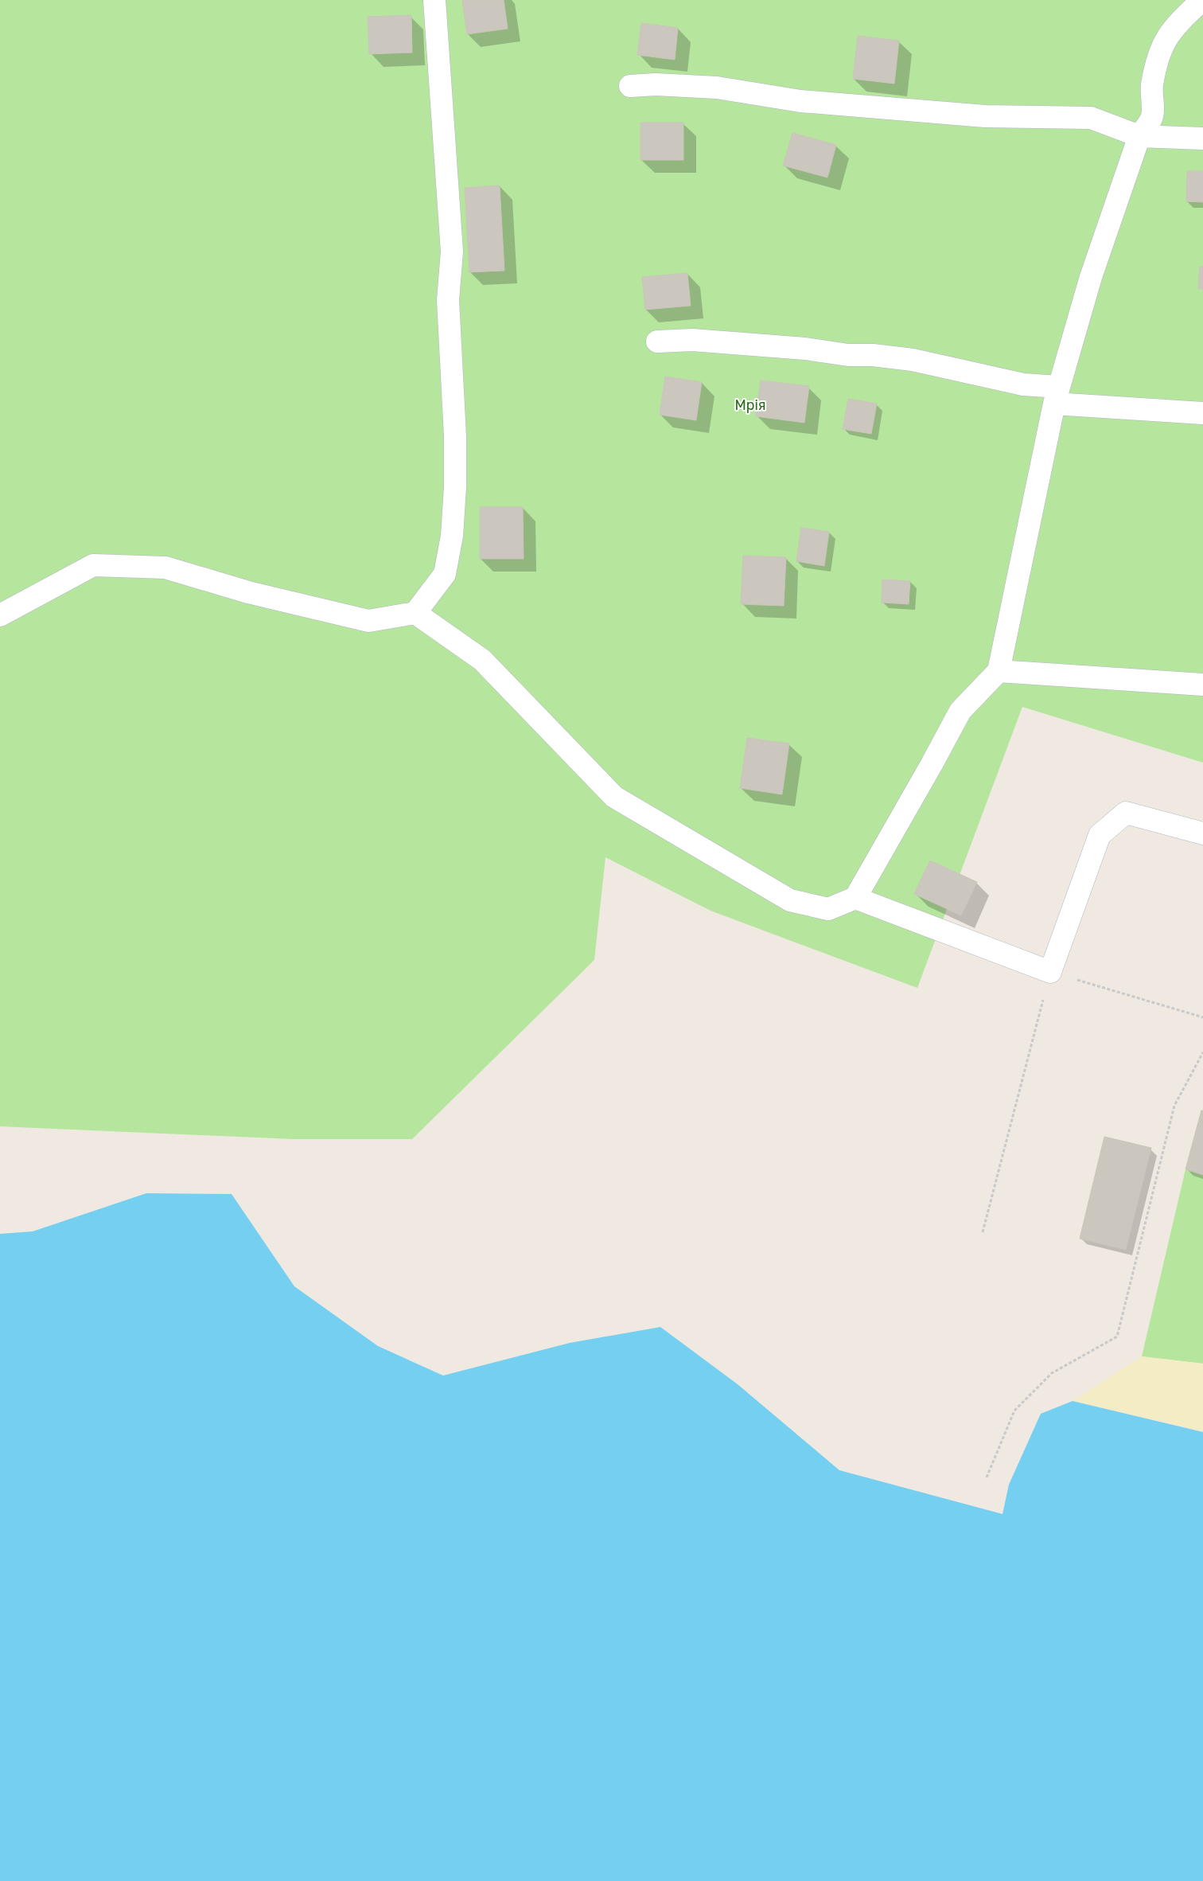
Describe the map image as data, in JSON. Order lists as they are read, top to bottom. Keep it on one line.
{"parks":["Мрія"]}
